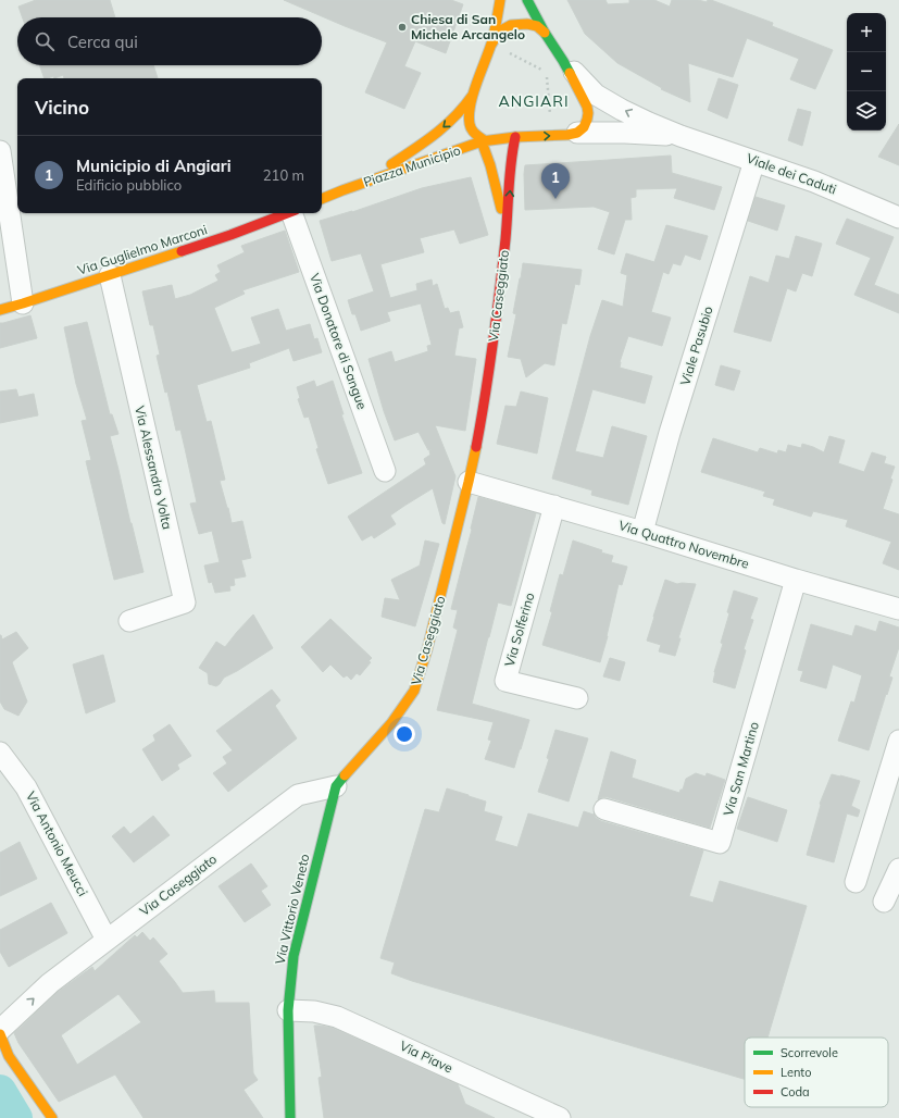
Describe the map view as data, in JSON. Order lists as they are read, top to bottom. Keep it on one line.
{"streets":{"street":["Piazza Municipio","Viale dei Caduti","Via Guglielmo Marconi","Via Caseggiato","Via Donatore di Sangue","Viale Pasubio","Via Alessandro Volta","Via Quattro Novembre","Via Solferino","Via San Martino","Via Antonio Meucci","Via Vittorio Veneto","Via Piave"]},"crossings":[["Piazza Municipio","Viale dei Caduti"],["Piazza Municipio","Via Caseggiato"],["Viale dei Caduti","Viale Pasubio"],["Via Guglielmo Marconi","Via Alessandro Volta"],["Via Caseggiato","Via Quattro Novembre"],["Via Caseggiato","Via Antonio Meucci"],["Via Caseggiato","Via Vittorio Veneto"],["Viale Pasubio","Via Quattro Novembre"],["Via Quattro Novembre","Via Solferino"],["Via Quattro Novembre","Via San Martino"],["Via Vittorio Veneto","Via Piave"]],"districts":["ANGIARI"],"places":["Chiesa di San Michele Arcangelo"],"legend":["Scorrevole","Lento","Coda"],"page":{"map_buttons":["+","−"],"search":"Cerca qui","heading":"Vicino","list":[{"mark":"1","name":"Municipio di Angiari","note":"Edificio pubblico","value":"210 m"}],"pins":"1"}}
